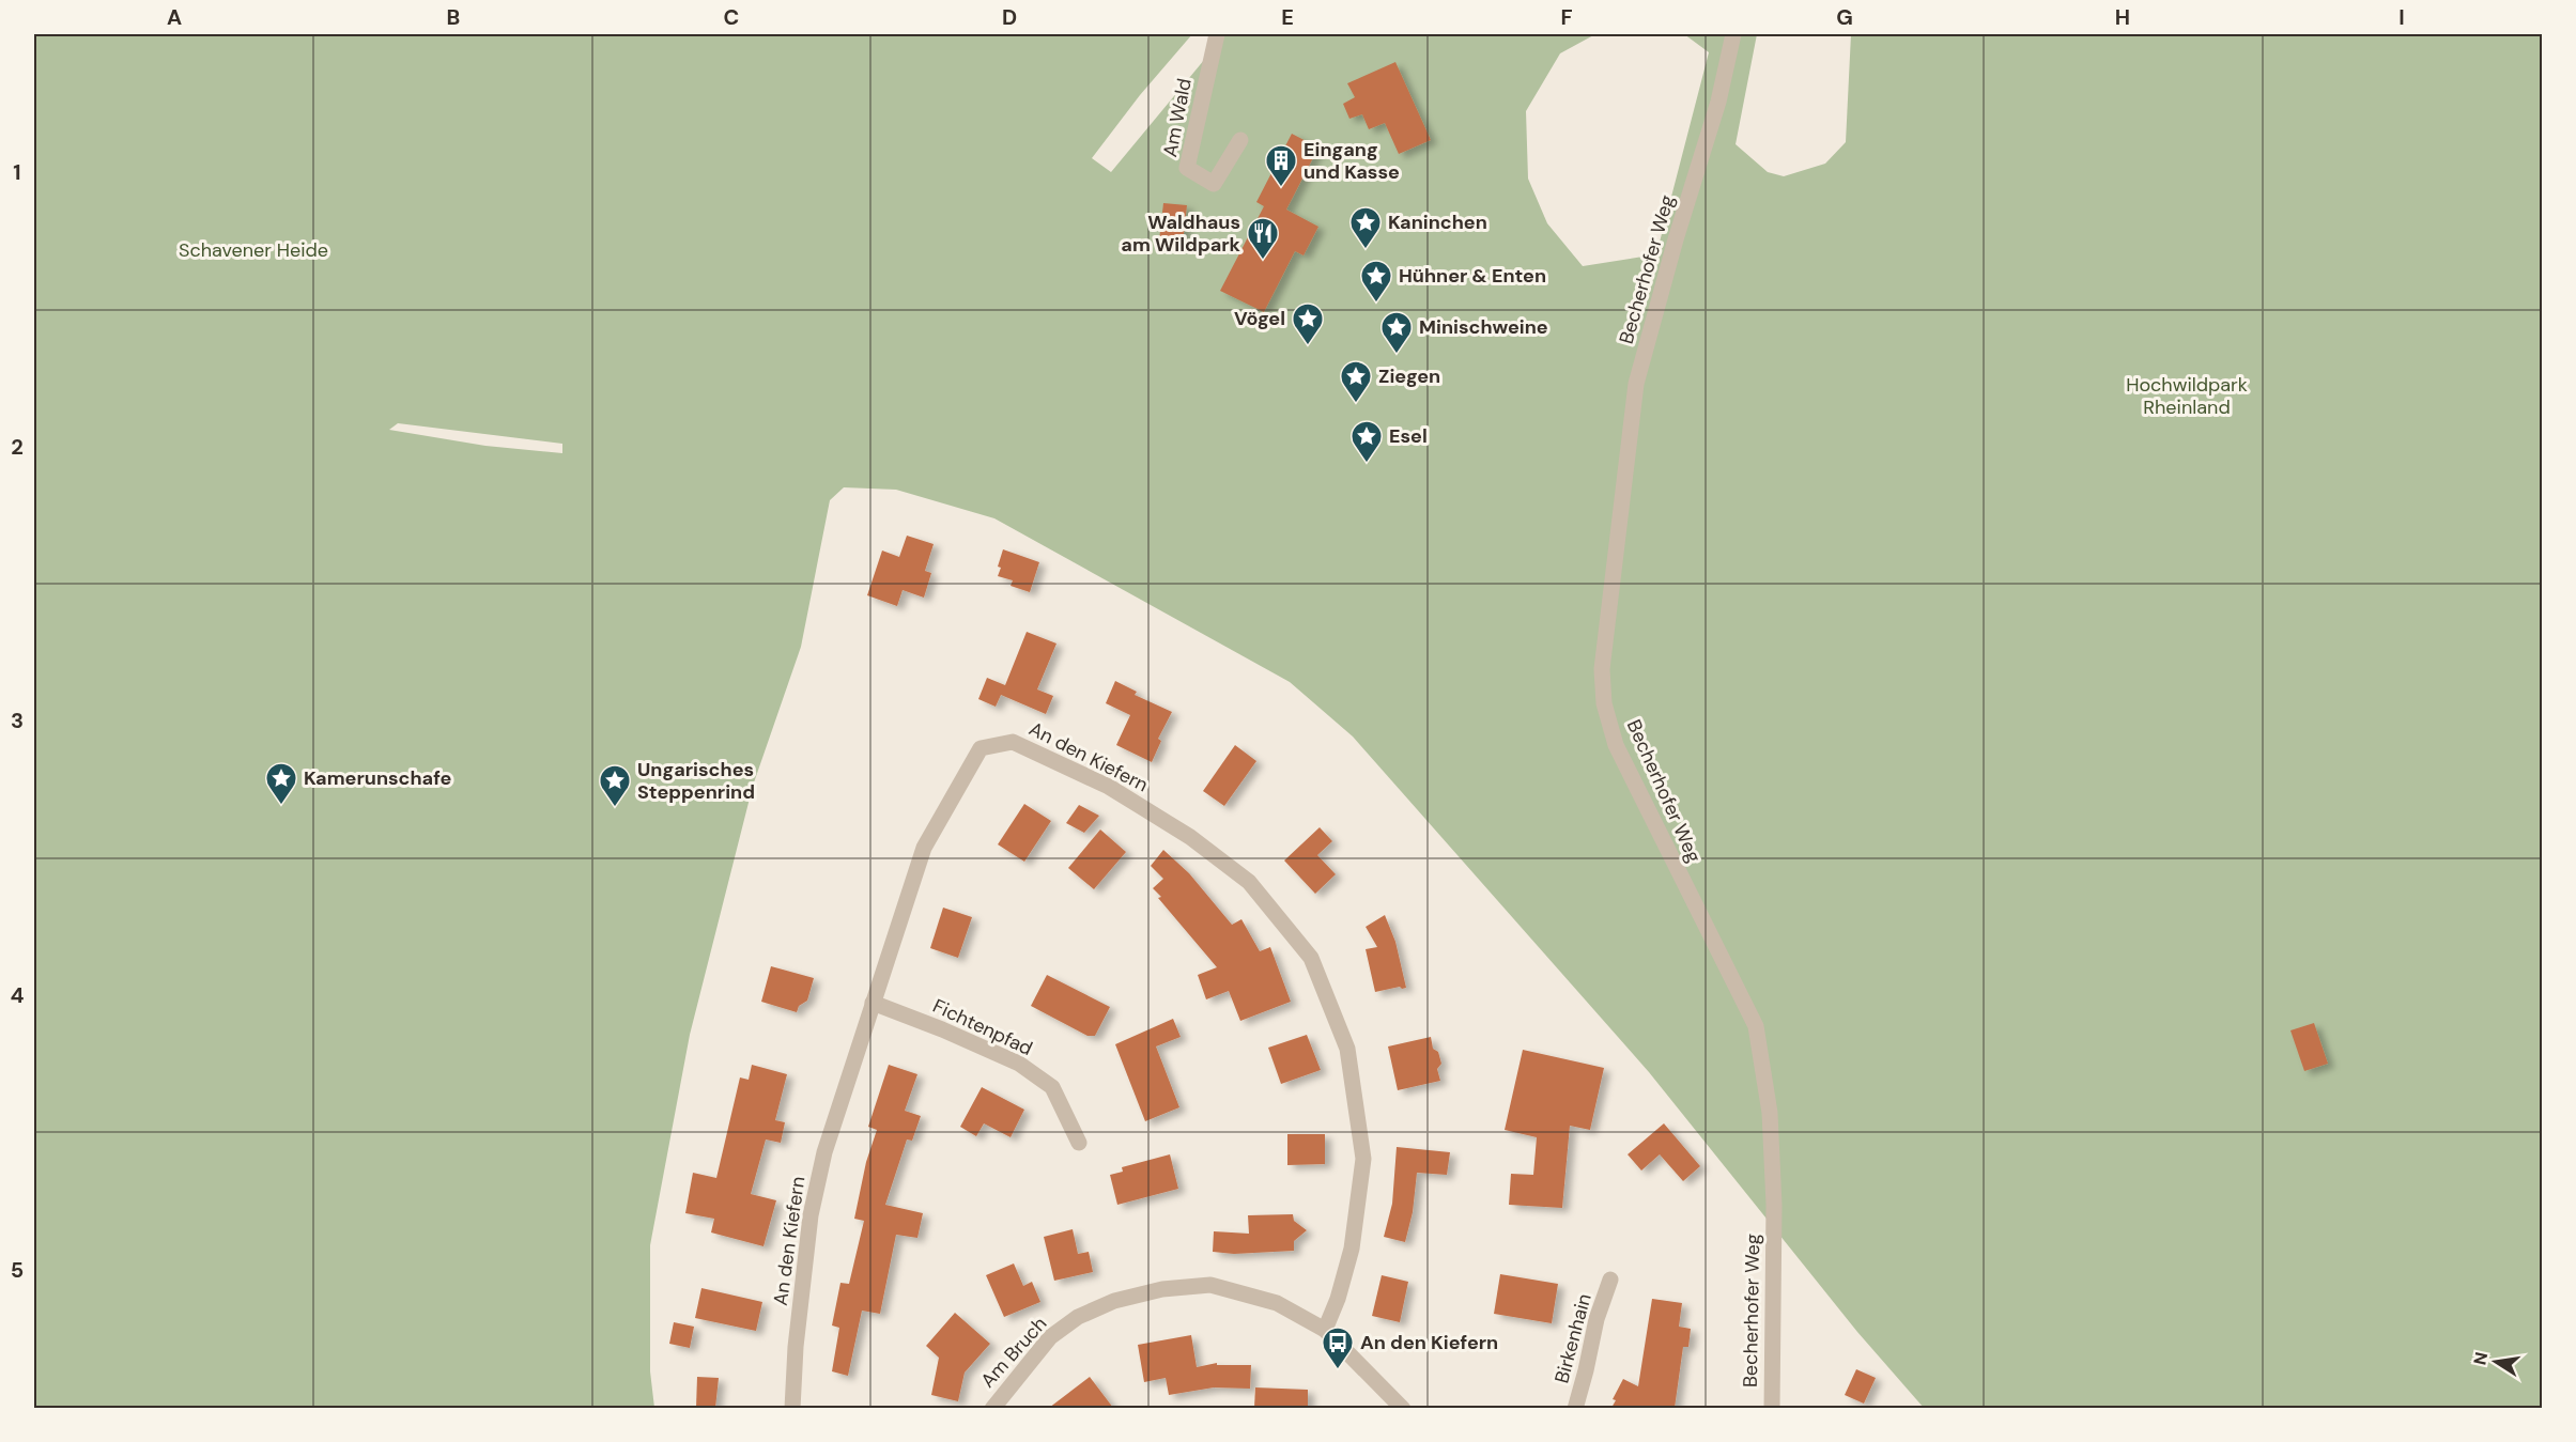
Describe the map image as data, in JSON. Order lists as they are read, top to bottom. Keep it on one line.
{"streets":{"street":["Am Wald","Becherhofer Weg","An den Kiefern","Fichtenpfad","Birkenhain","Am Bruch"]},"crossings":[["An den Kiefern","Fichtenpfad"],["An den Kiefern","Am Bruch"]],"parks":["Schavener Heide","Hochwildpark Rheinland"],"places":{"building":["Eingang und Kasse"],"place":["Kaninchen","Hühner & Enten","Vögel","Minischweine","Ziegen","Esel","Kamerunschafe","Ungarisches Steppenrind"],"restaurant":["Waldhaus am Wildpark"],"bus stop":["An den Kiefern"]},"north":"left","grid":{"columns":["A","B","C","D","E","F","G","H","I"],"rows":["1","2","3","4","5"]}}
